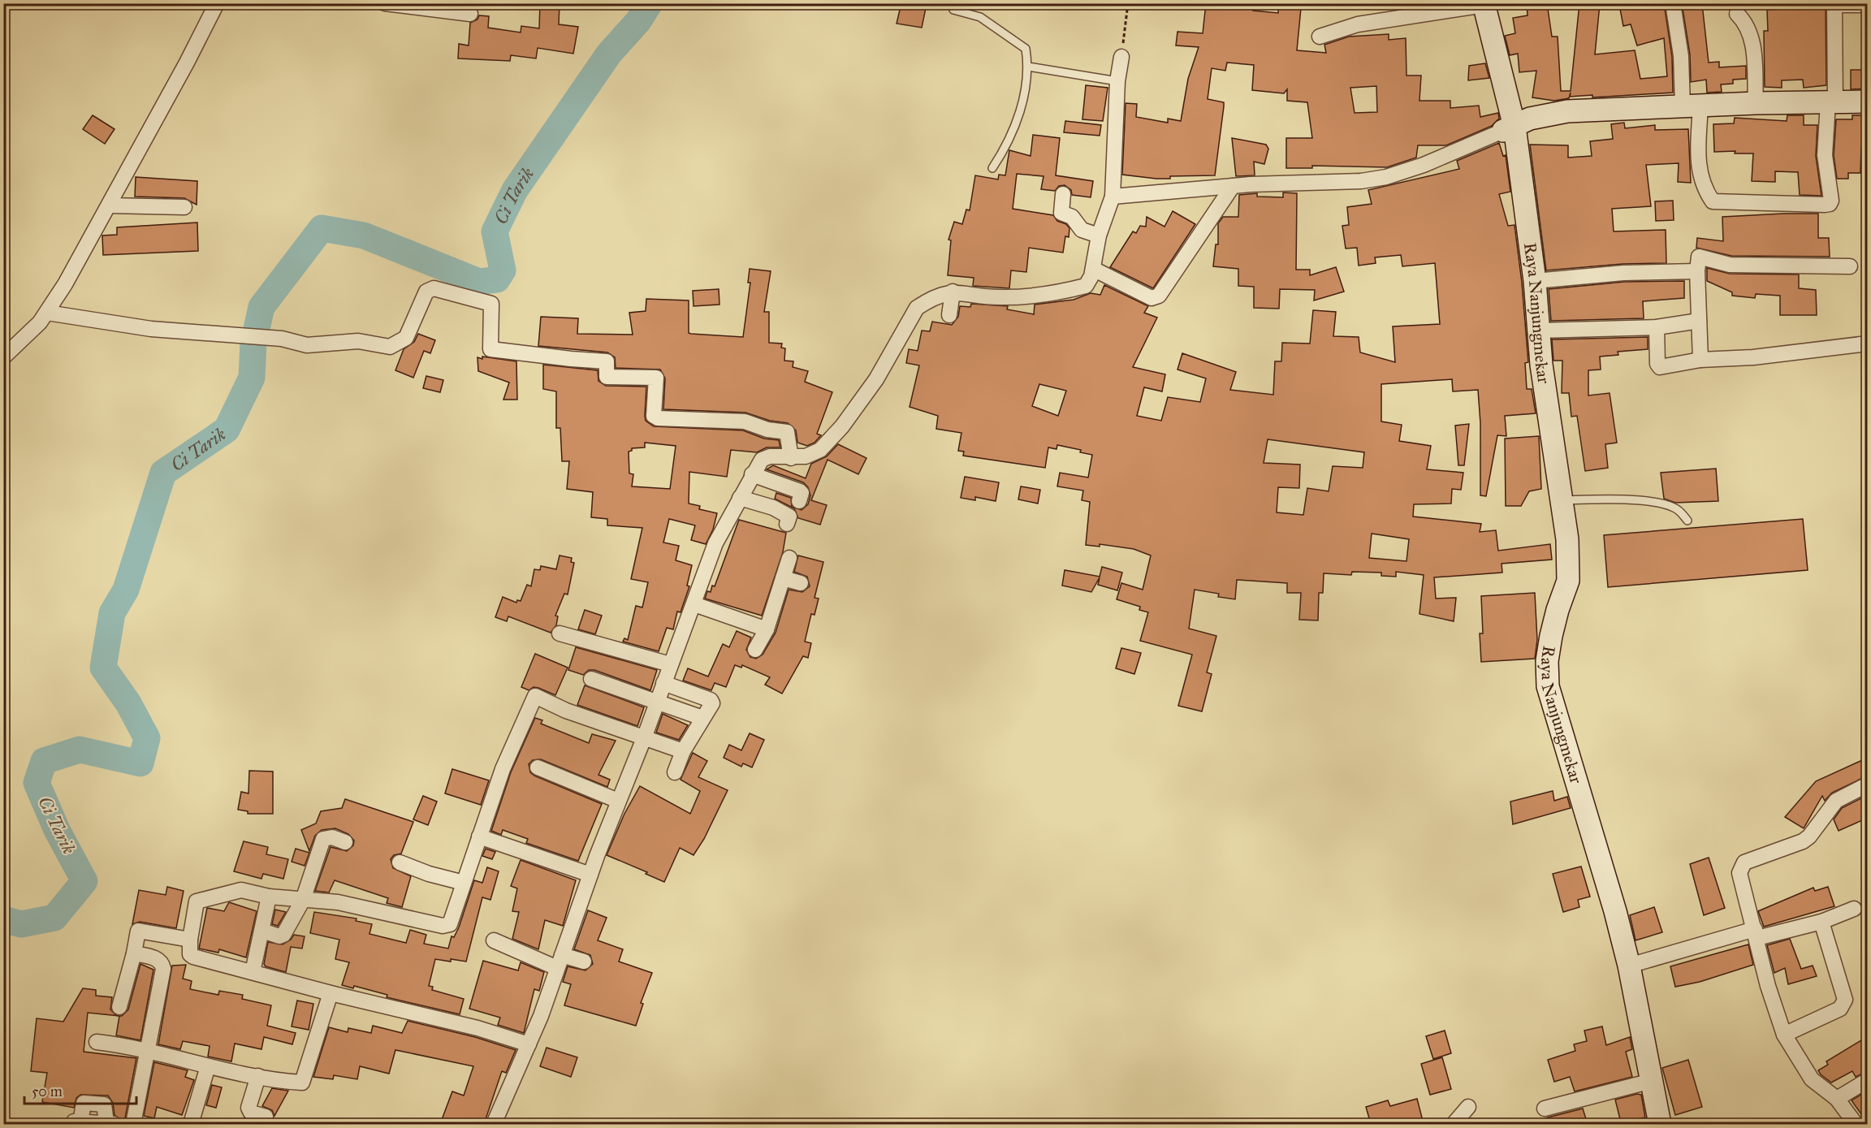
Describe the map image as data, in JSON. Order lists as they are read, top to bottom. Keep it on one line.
{"streets":{"street":["Raya Nanjungmekar"]},"water":["Ci Tarik"],"scale_bar":"50 m"}
